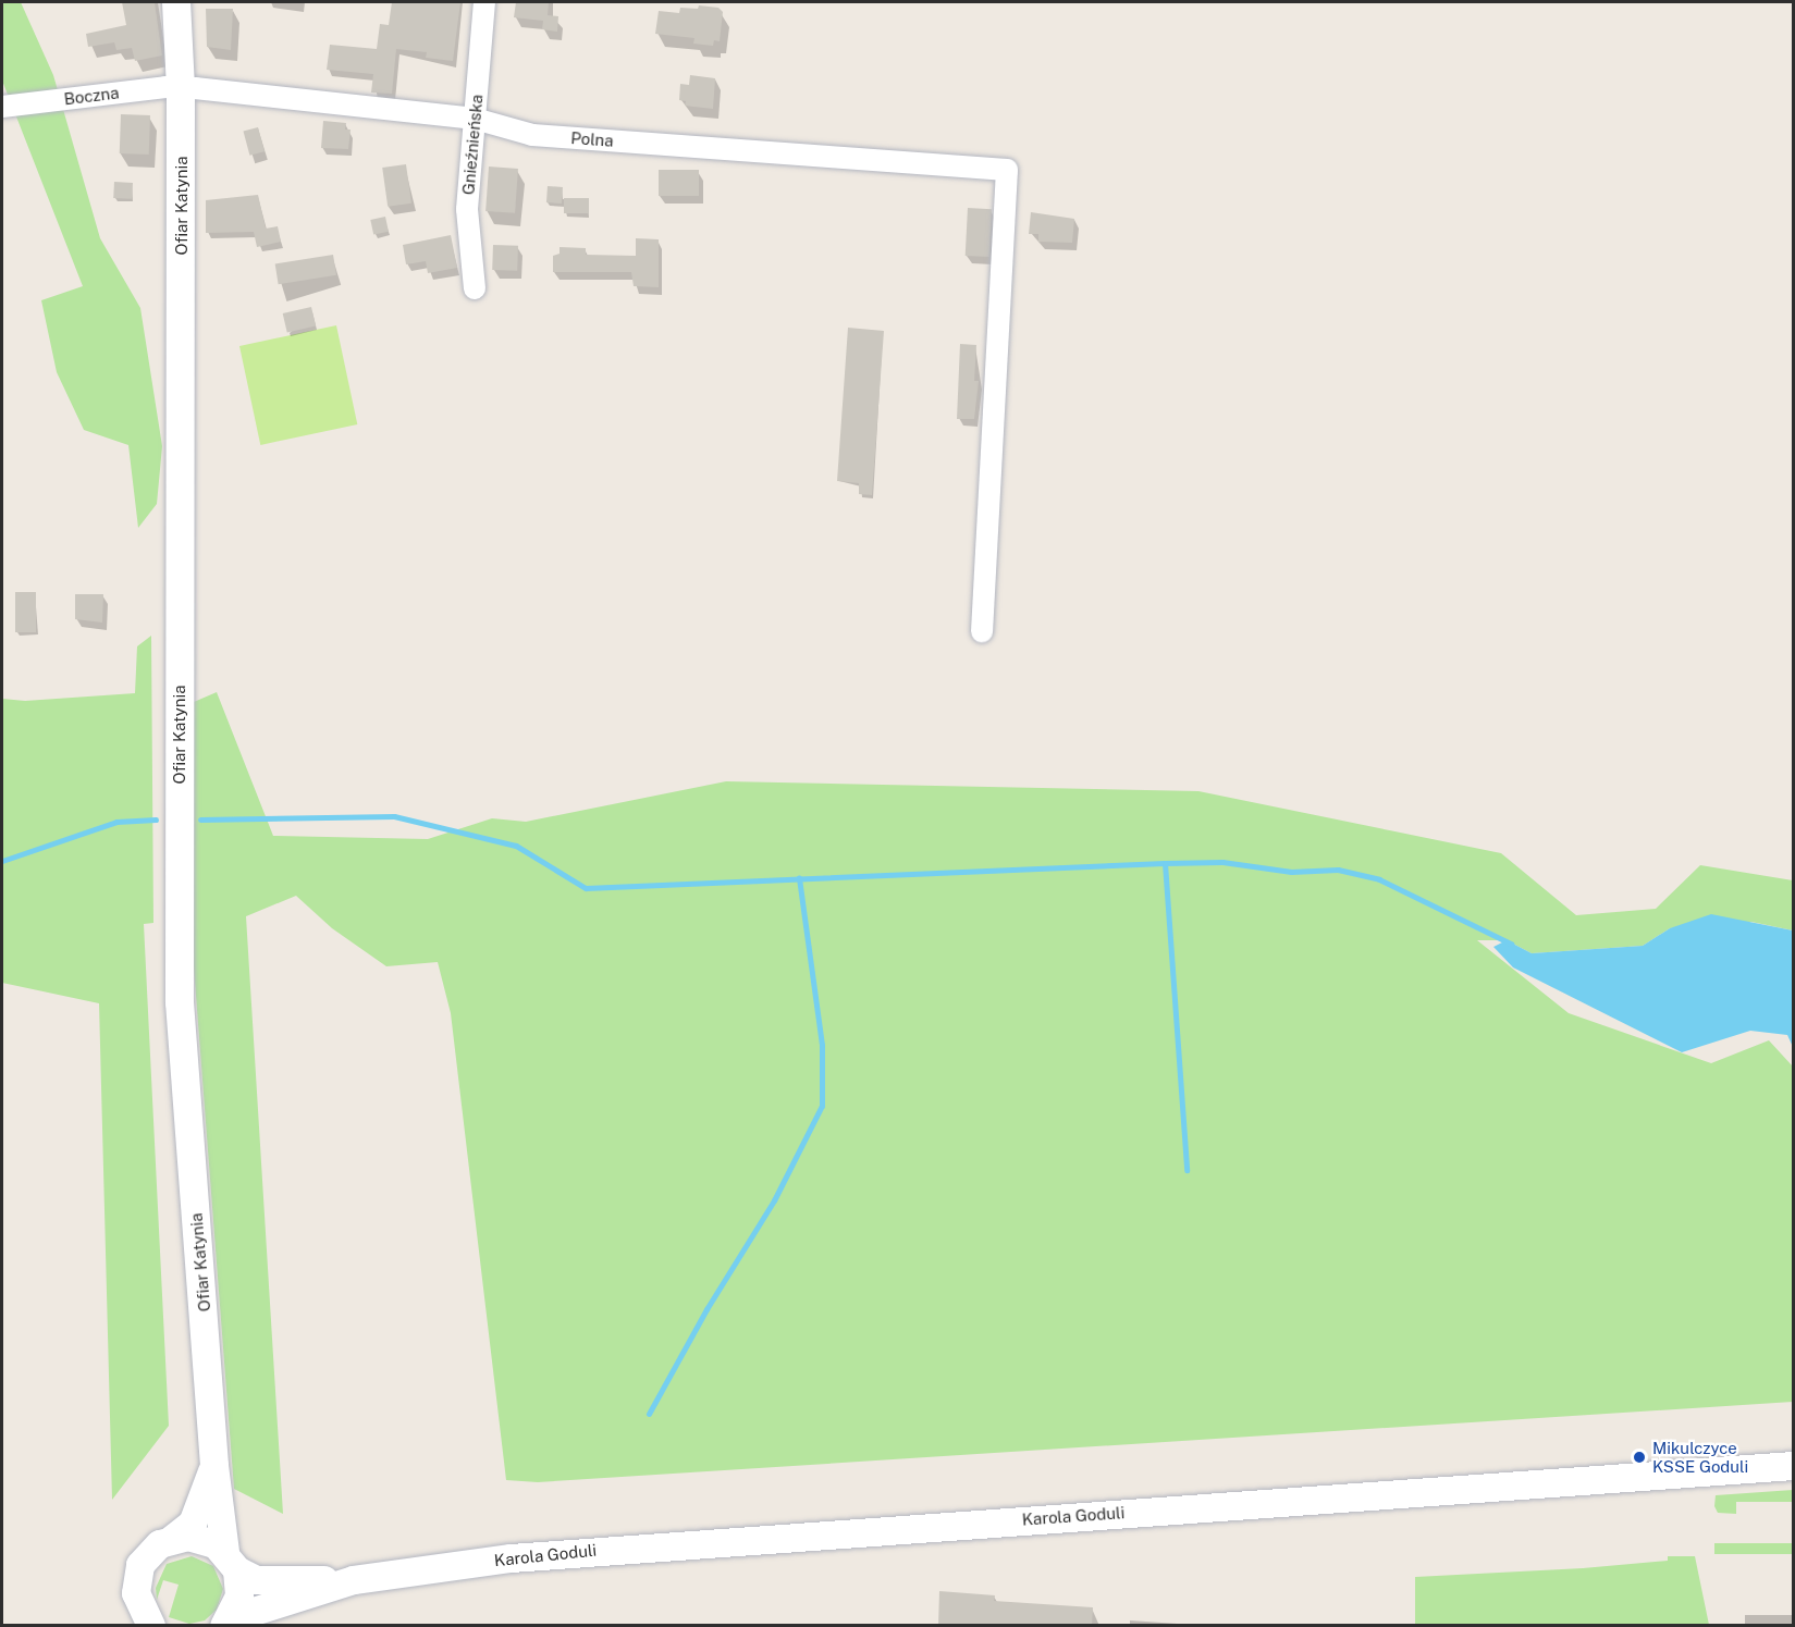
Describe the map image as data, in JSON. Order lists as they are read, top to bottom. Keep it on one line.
{"streets":{"street":["Boczna","Polna","Gnieźnieńska","Ofiar Katynia","Karola Goduli"]},"crossings":[["Boczna","Polna"],["Boczna","Ofiar Katynia"],["Polna","Gnieźnieńska"],["Polna","Ofiar Katynia"],["Ofiar Katynia","Karola Goduli"]],"places":["Mikulczyce KSSE Goduli"]}
